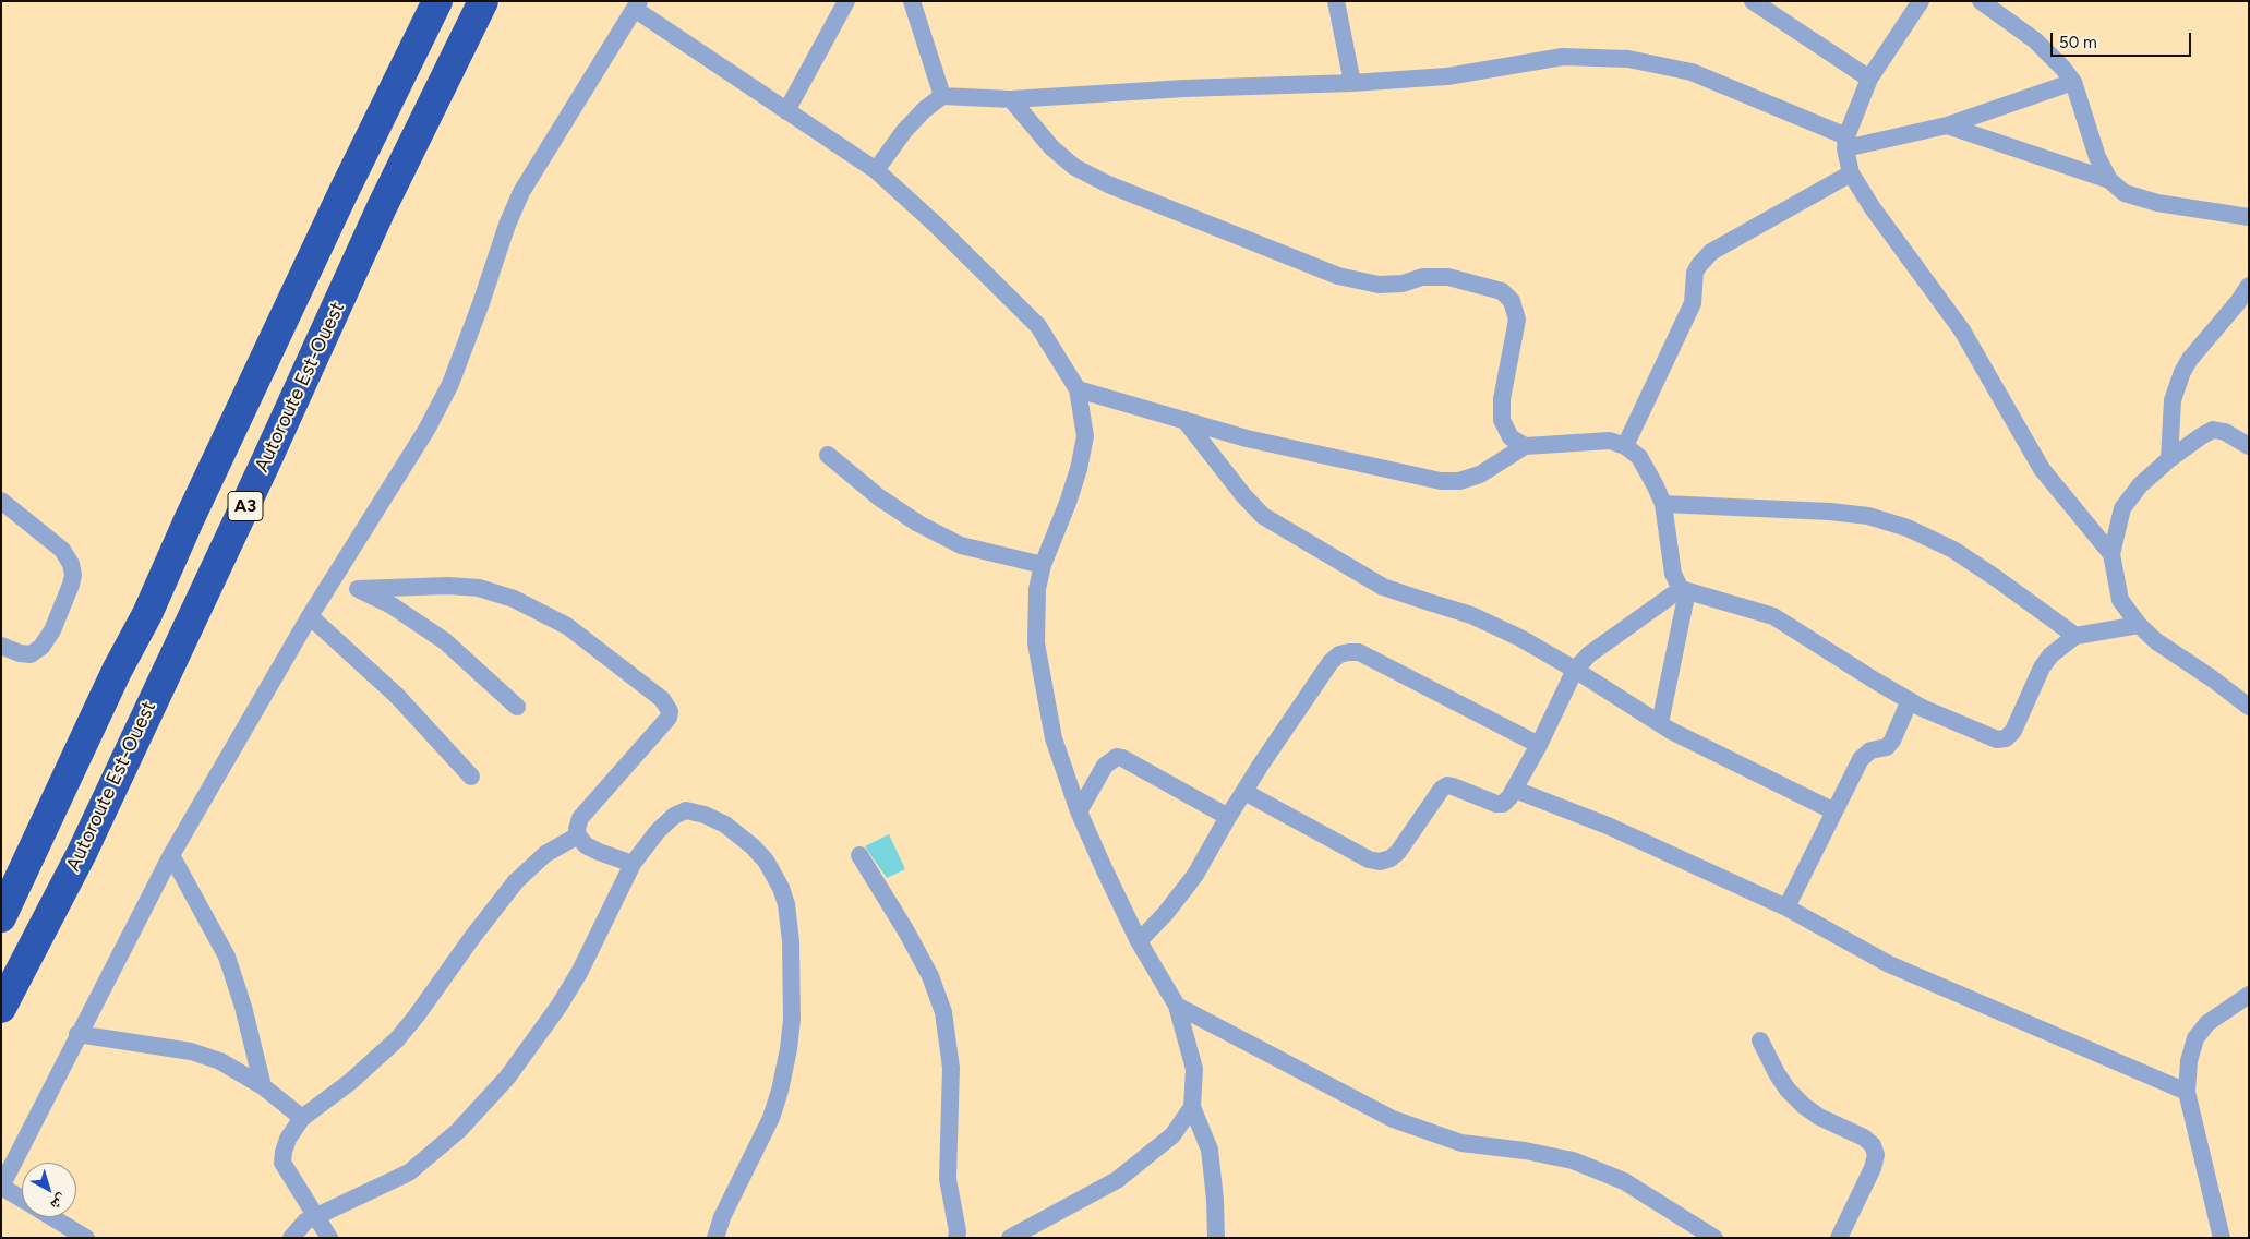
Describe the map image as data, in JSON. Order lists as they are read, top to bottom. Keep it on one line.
{"streets":{"highway":["Autoroute Est-Ouest","A3"]},"scale_bar":"50 m","north":"bottom right"}
